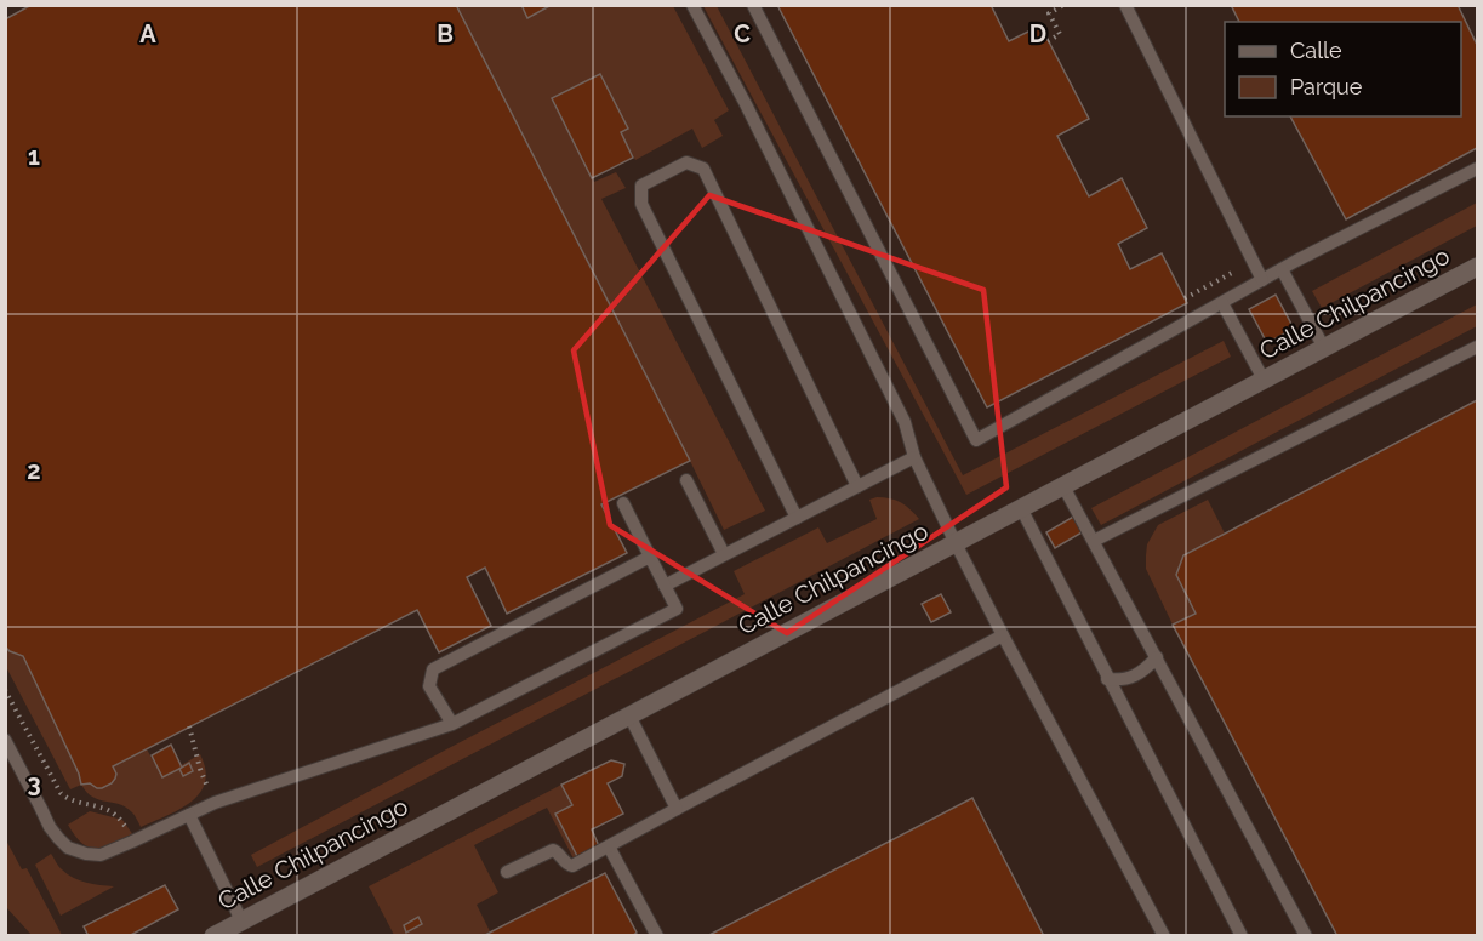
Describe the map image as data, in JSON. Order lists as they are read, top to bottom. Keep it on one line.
{"streets":{"street":["Calle Chilpancingo"]},"legend":["Calle","Parque"],"grid":{"columns":["A","B","C","D"],"rows":["1","2","3"]}}
